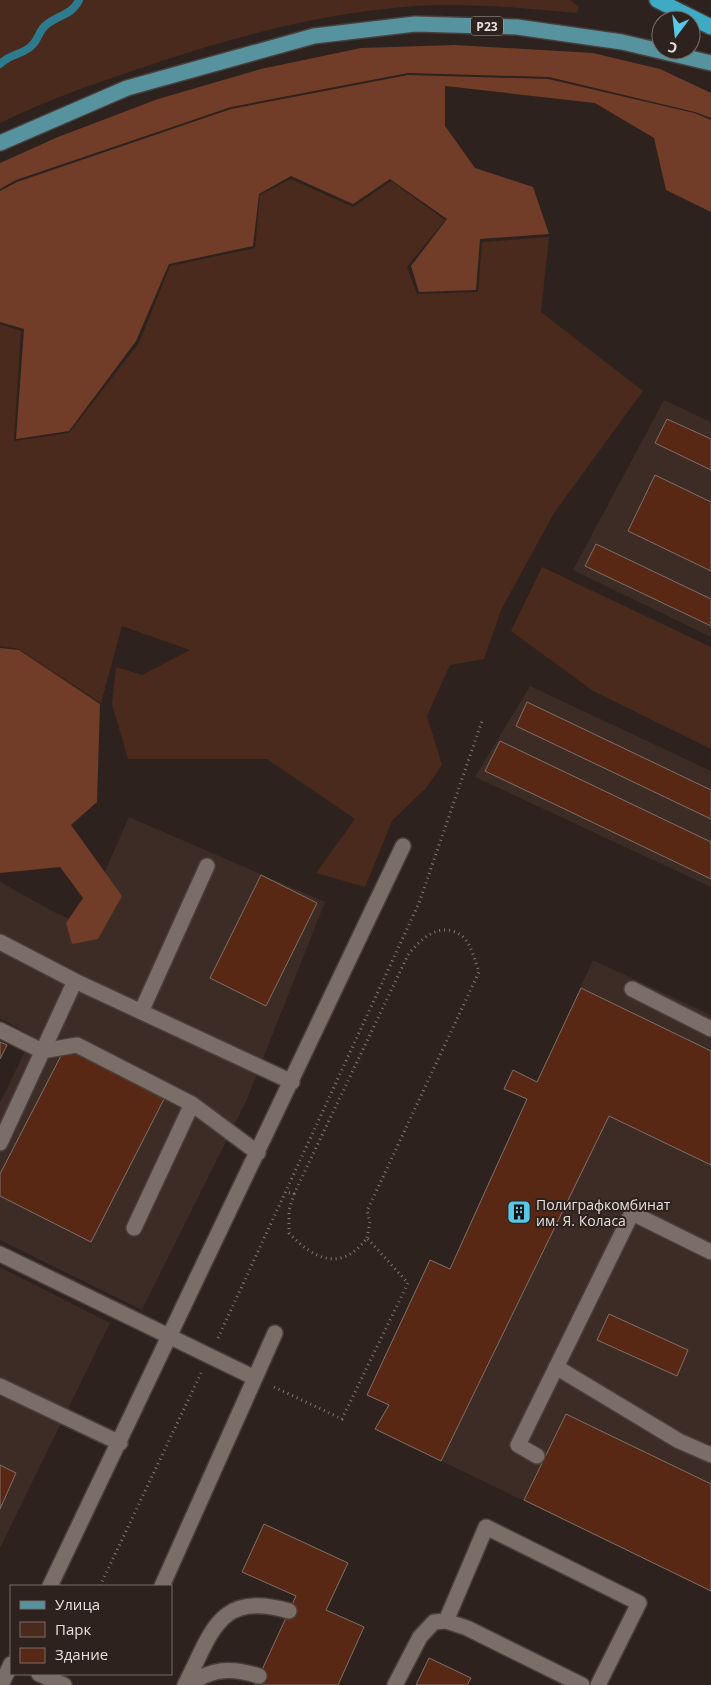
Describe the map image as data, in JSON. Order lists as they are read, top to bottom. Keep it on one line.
{"streets":{"main road":["Р23"]},"places":{"building":["Полиграфкомбинат им. Я. Коласа"]},"legend":["Улица","Парк","Здание"],"north":"bottom"}
